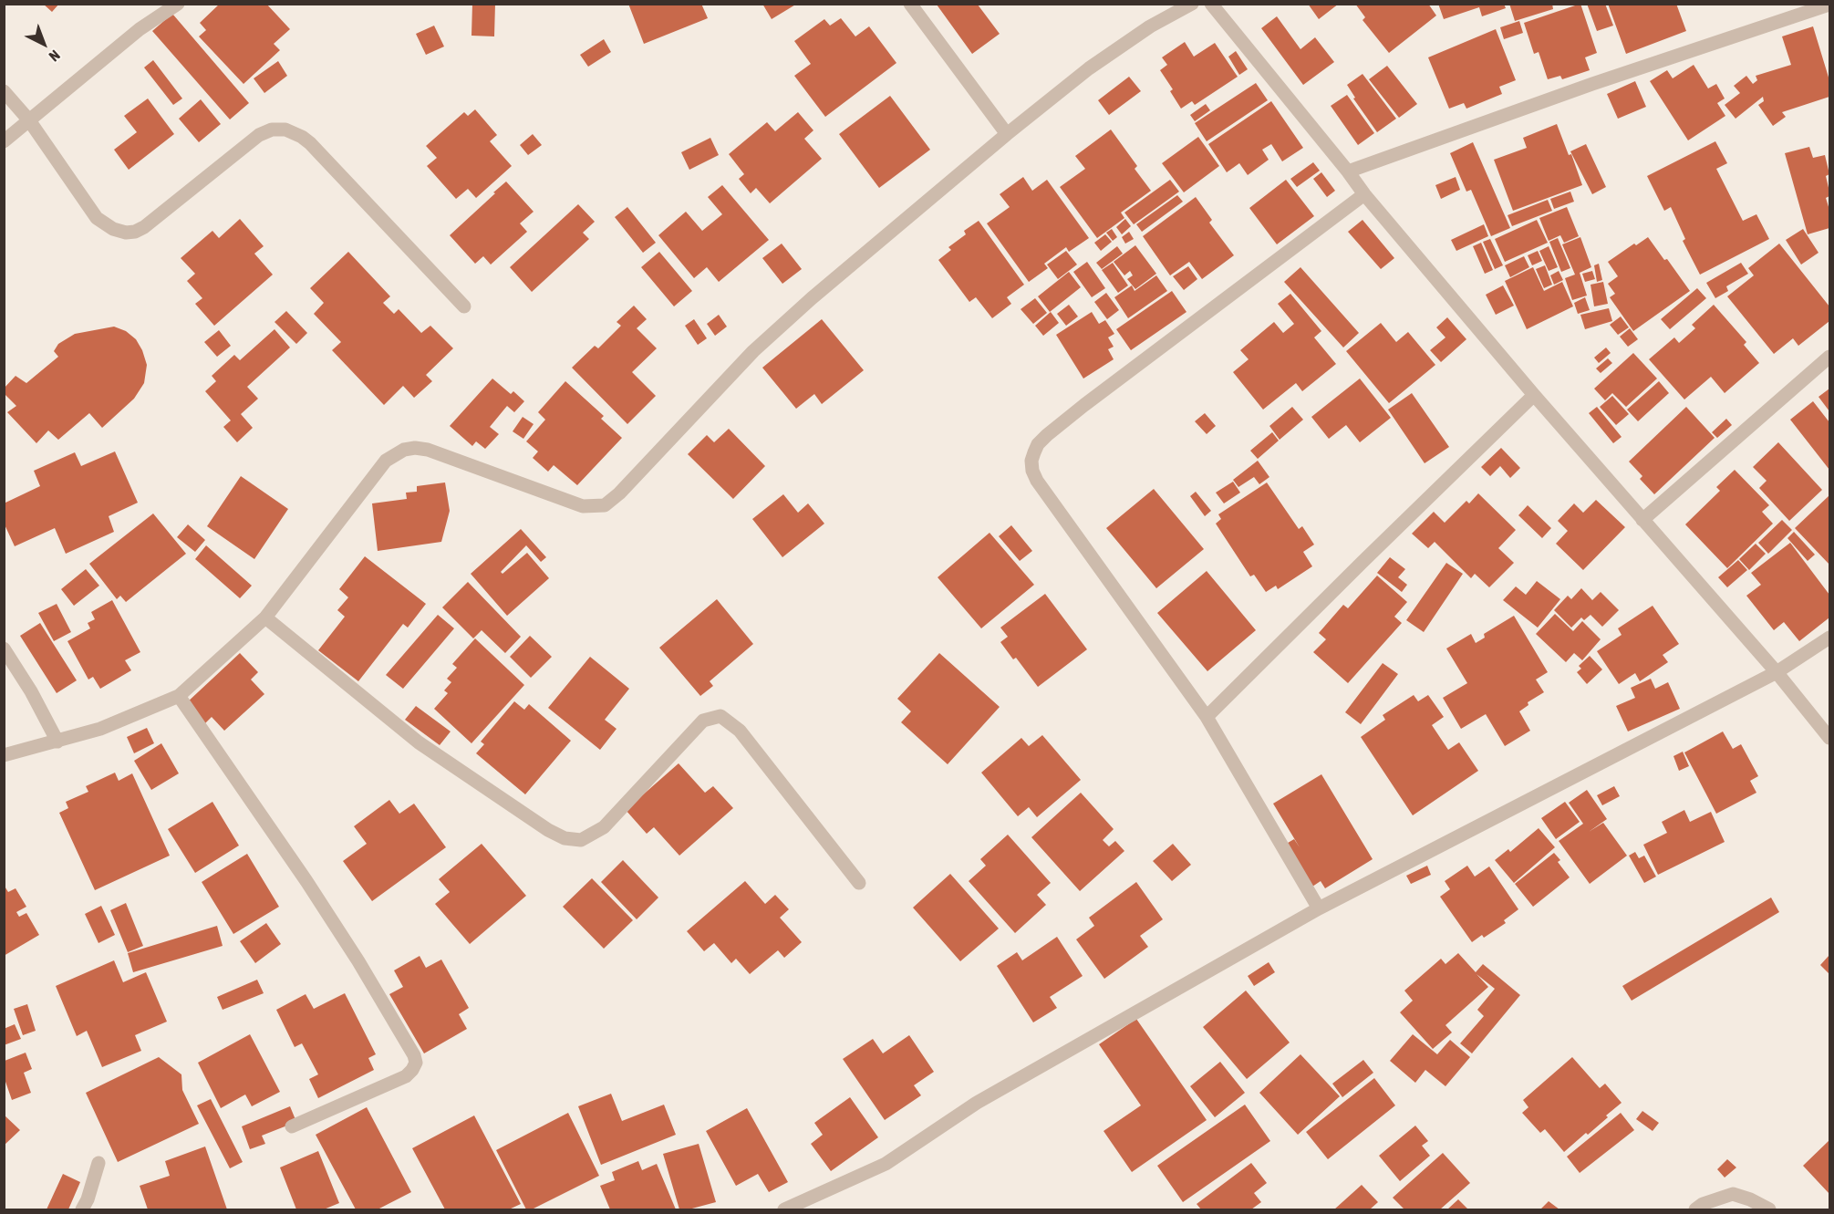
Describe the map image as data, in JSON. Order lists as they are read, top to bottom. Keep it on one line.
{"north":"bottom right"}
